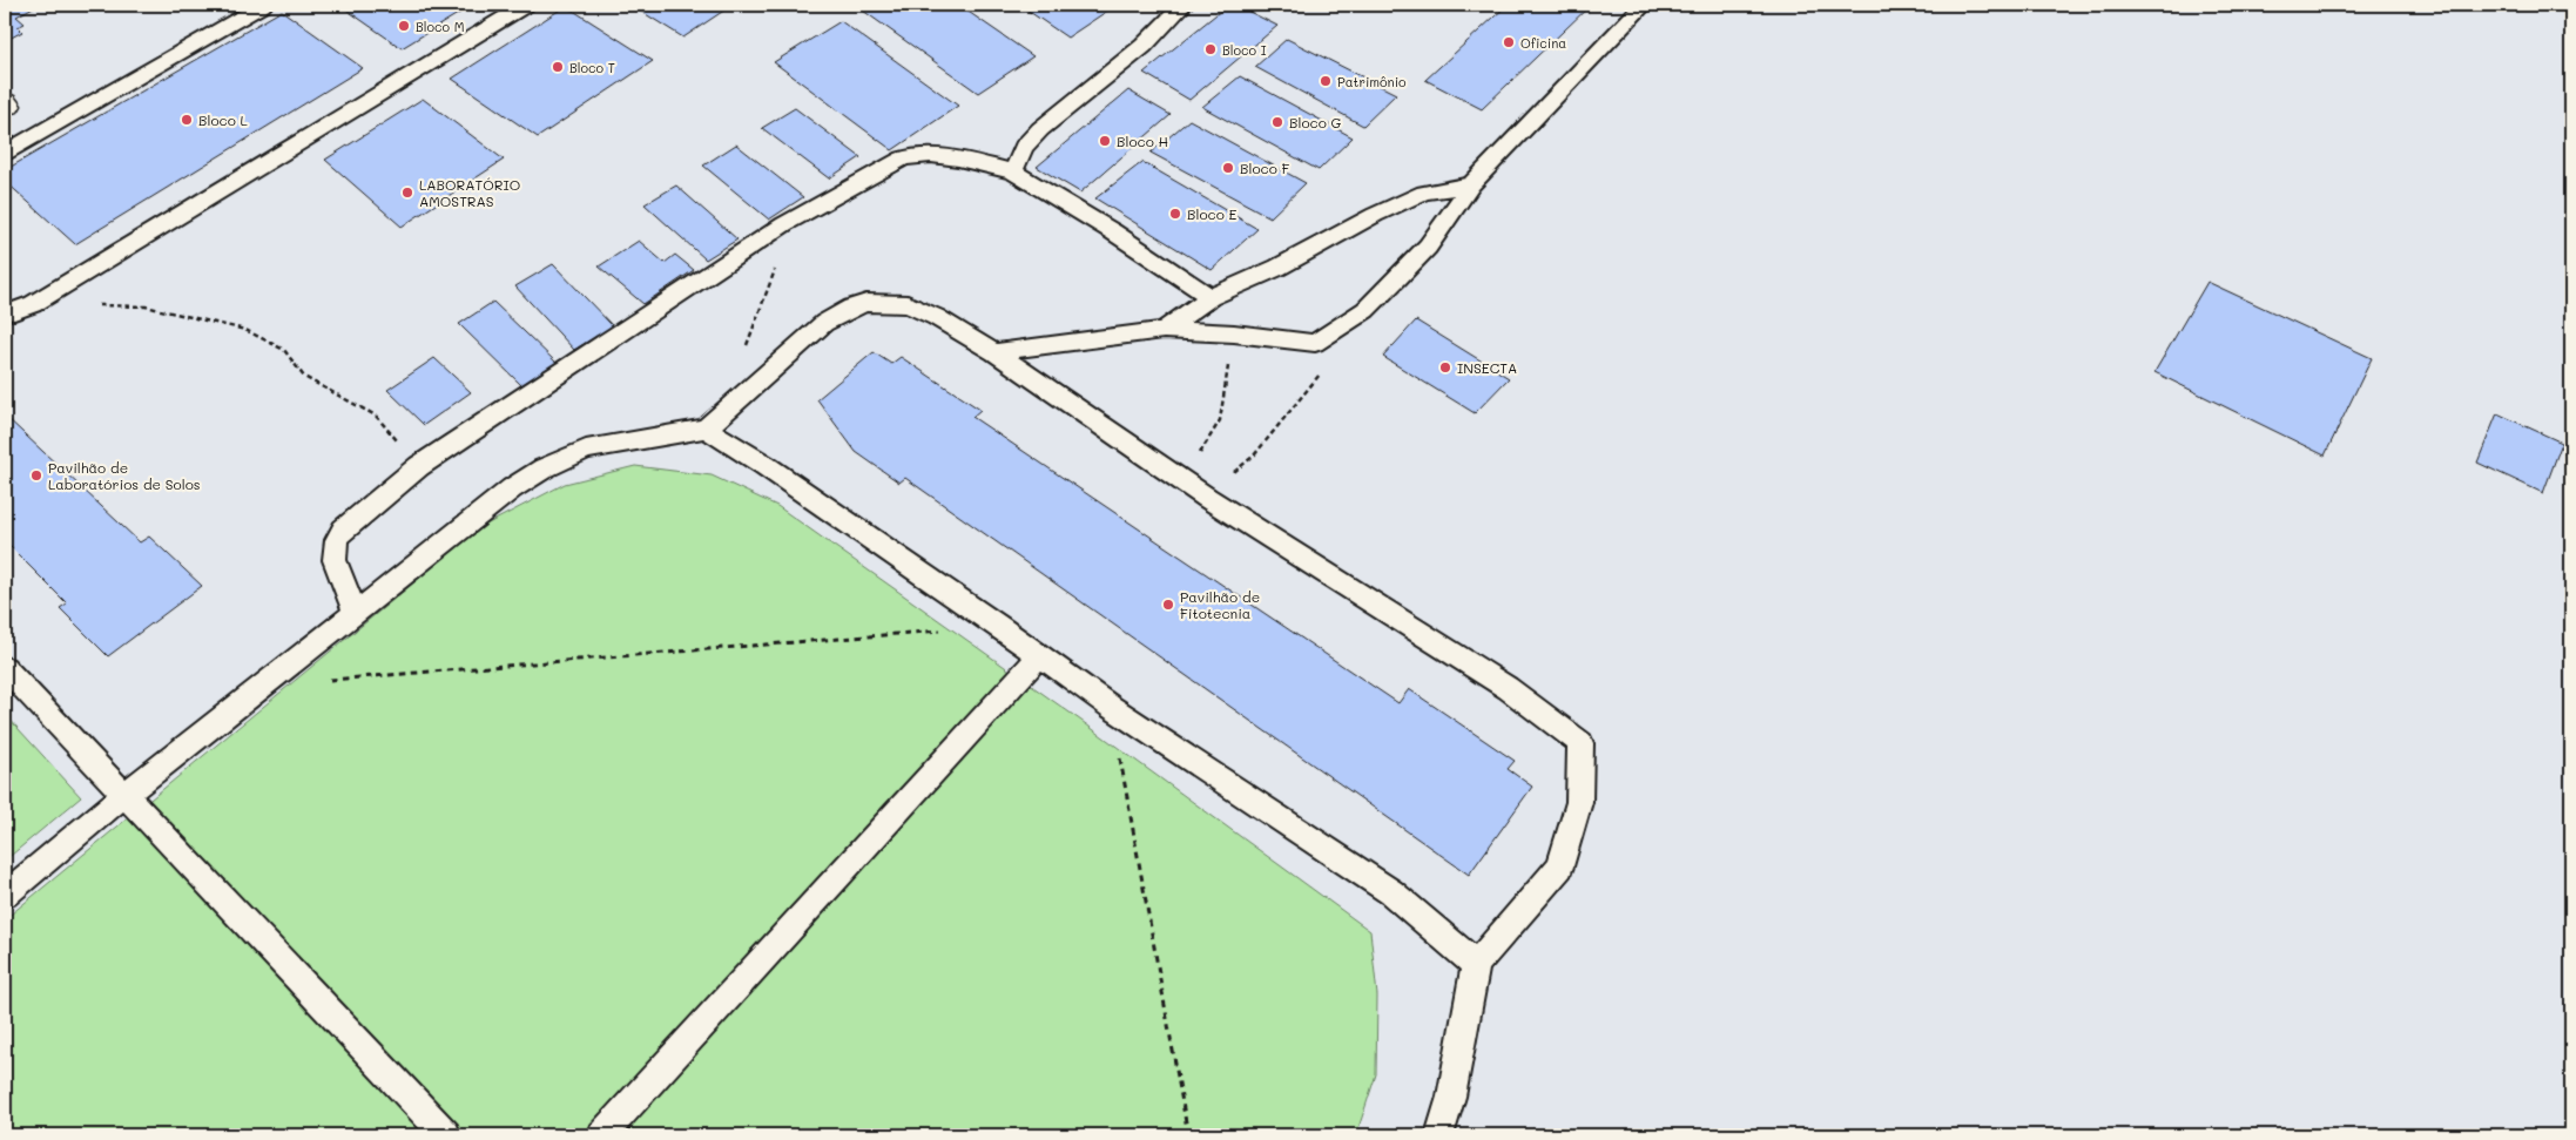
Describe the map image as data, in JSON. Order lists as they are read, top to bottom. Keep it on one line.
{"places":["Bloco M","Oficina","Bloco I","Bloco T","Patrimônio","Bloco L","Bloco G","Bloco H","Bloco F","LABORATÓRIO AMOSTRAS","Bloco E","INSECTA","Pavilhão de Laboratórios de Solos","Pavilhão de Fitotecnia"]}
